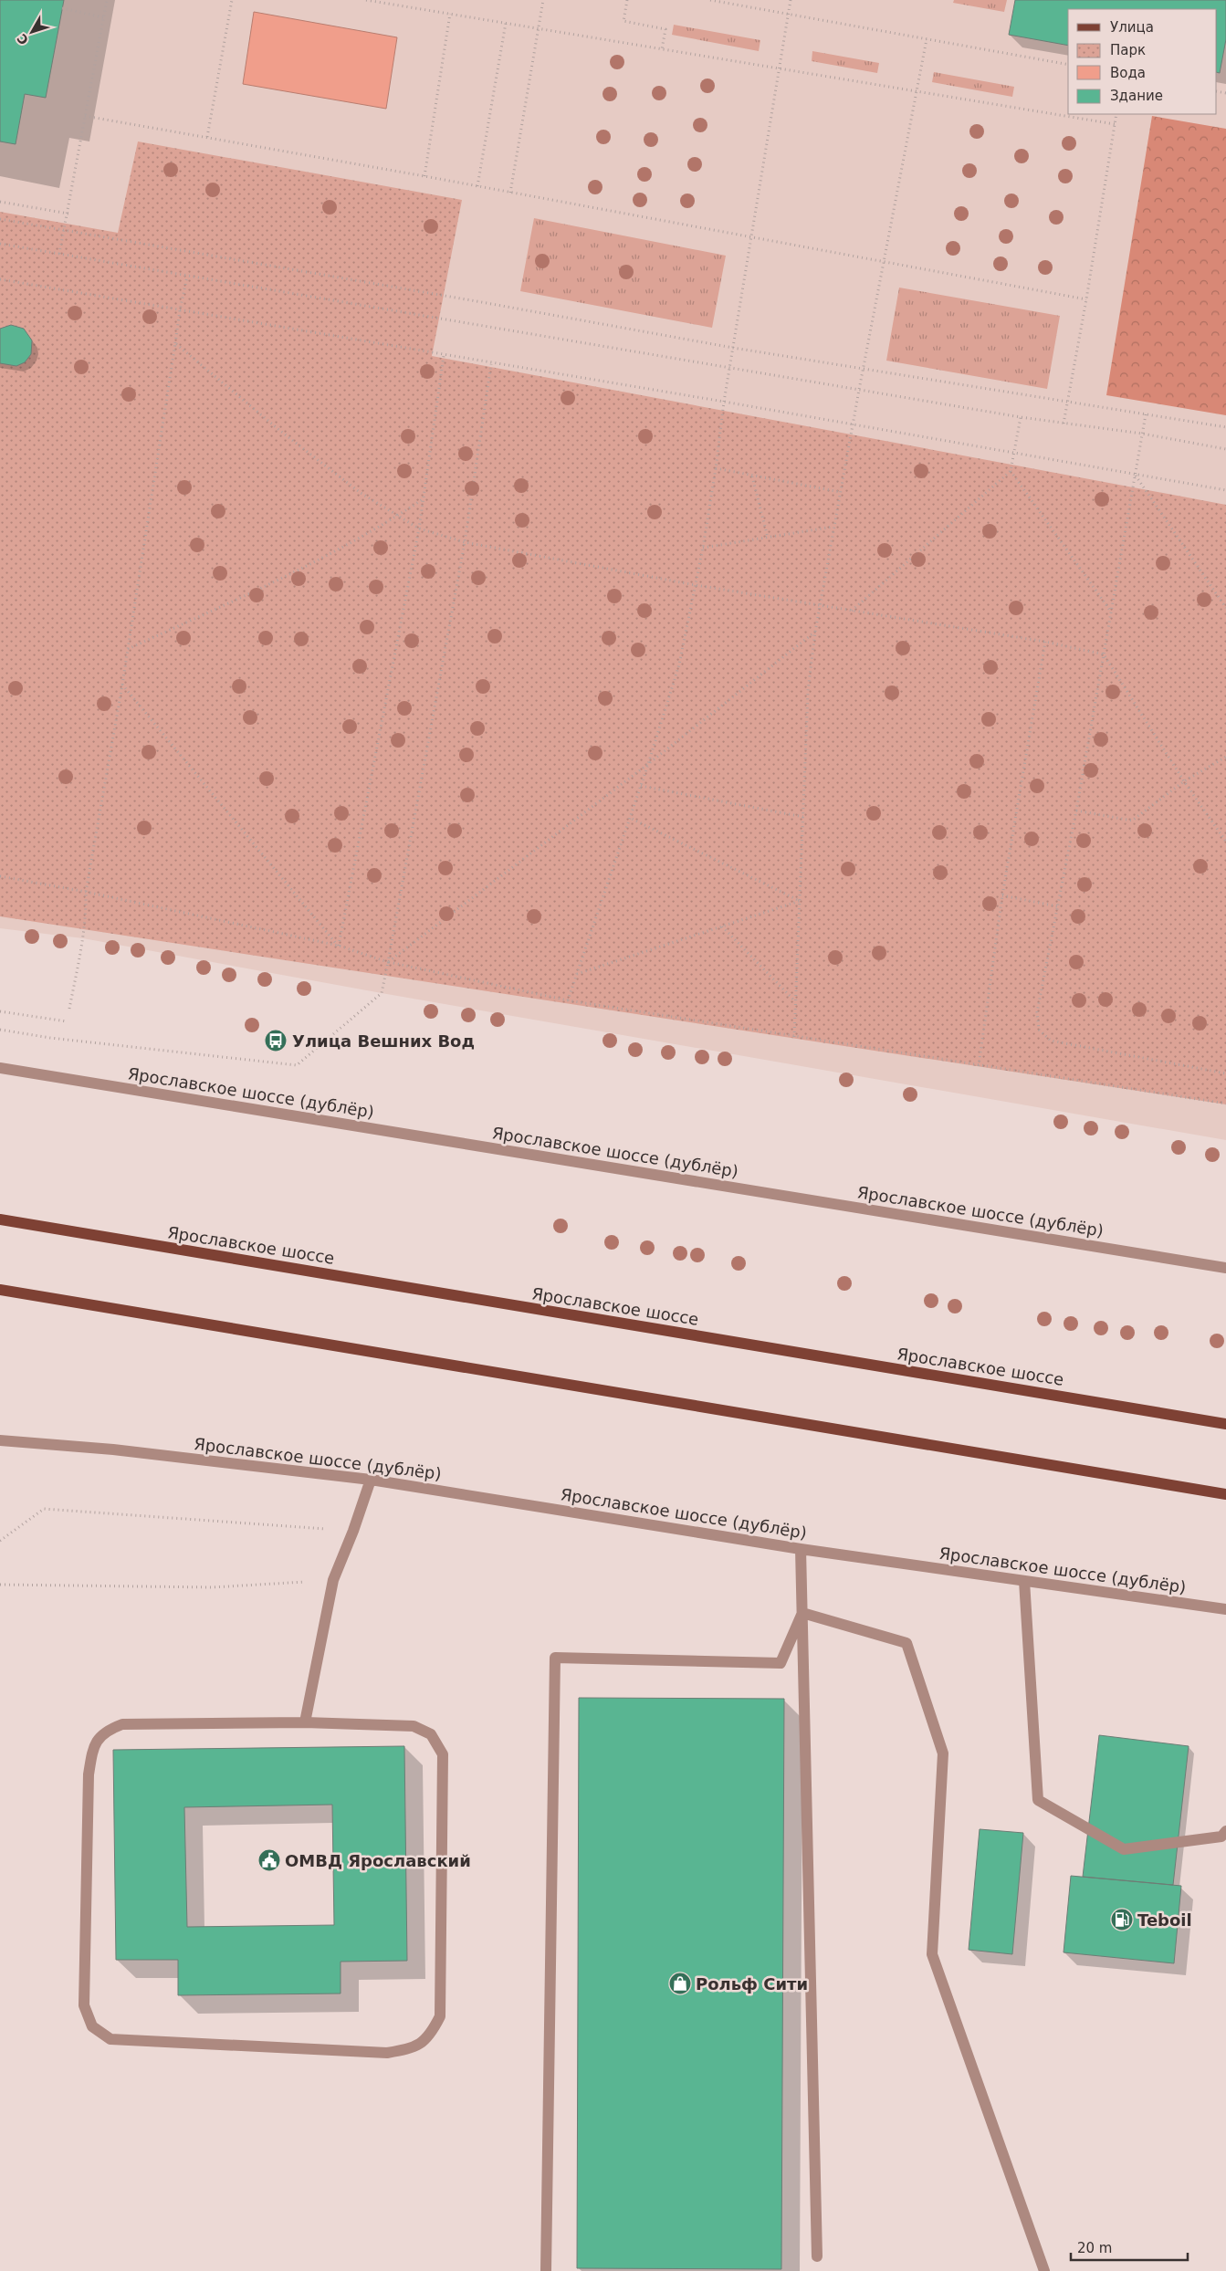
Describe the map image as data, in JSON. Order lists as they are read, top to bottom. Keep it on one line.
{"streets":{"main road":["Ярославское шоссе"],"street":["Ярославское шоссе (дублёр)"]},"places":{"bus stop":["Улица Вешних Вод"],"public building":["ОМВД Ярославский"],"fuel station":["Teboil"],"shop":["Рольф Сити"]},"legend":["Улица","Парк","Вода","Здание"],"scale_bar":"20 m","north":"bottom left"}
